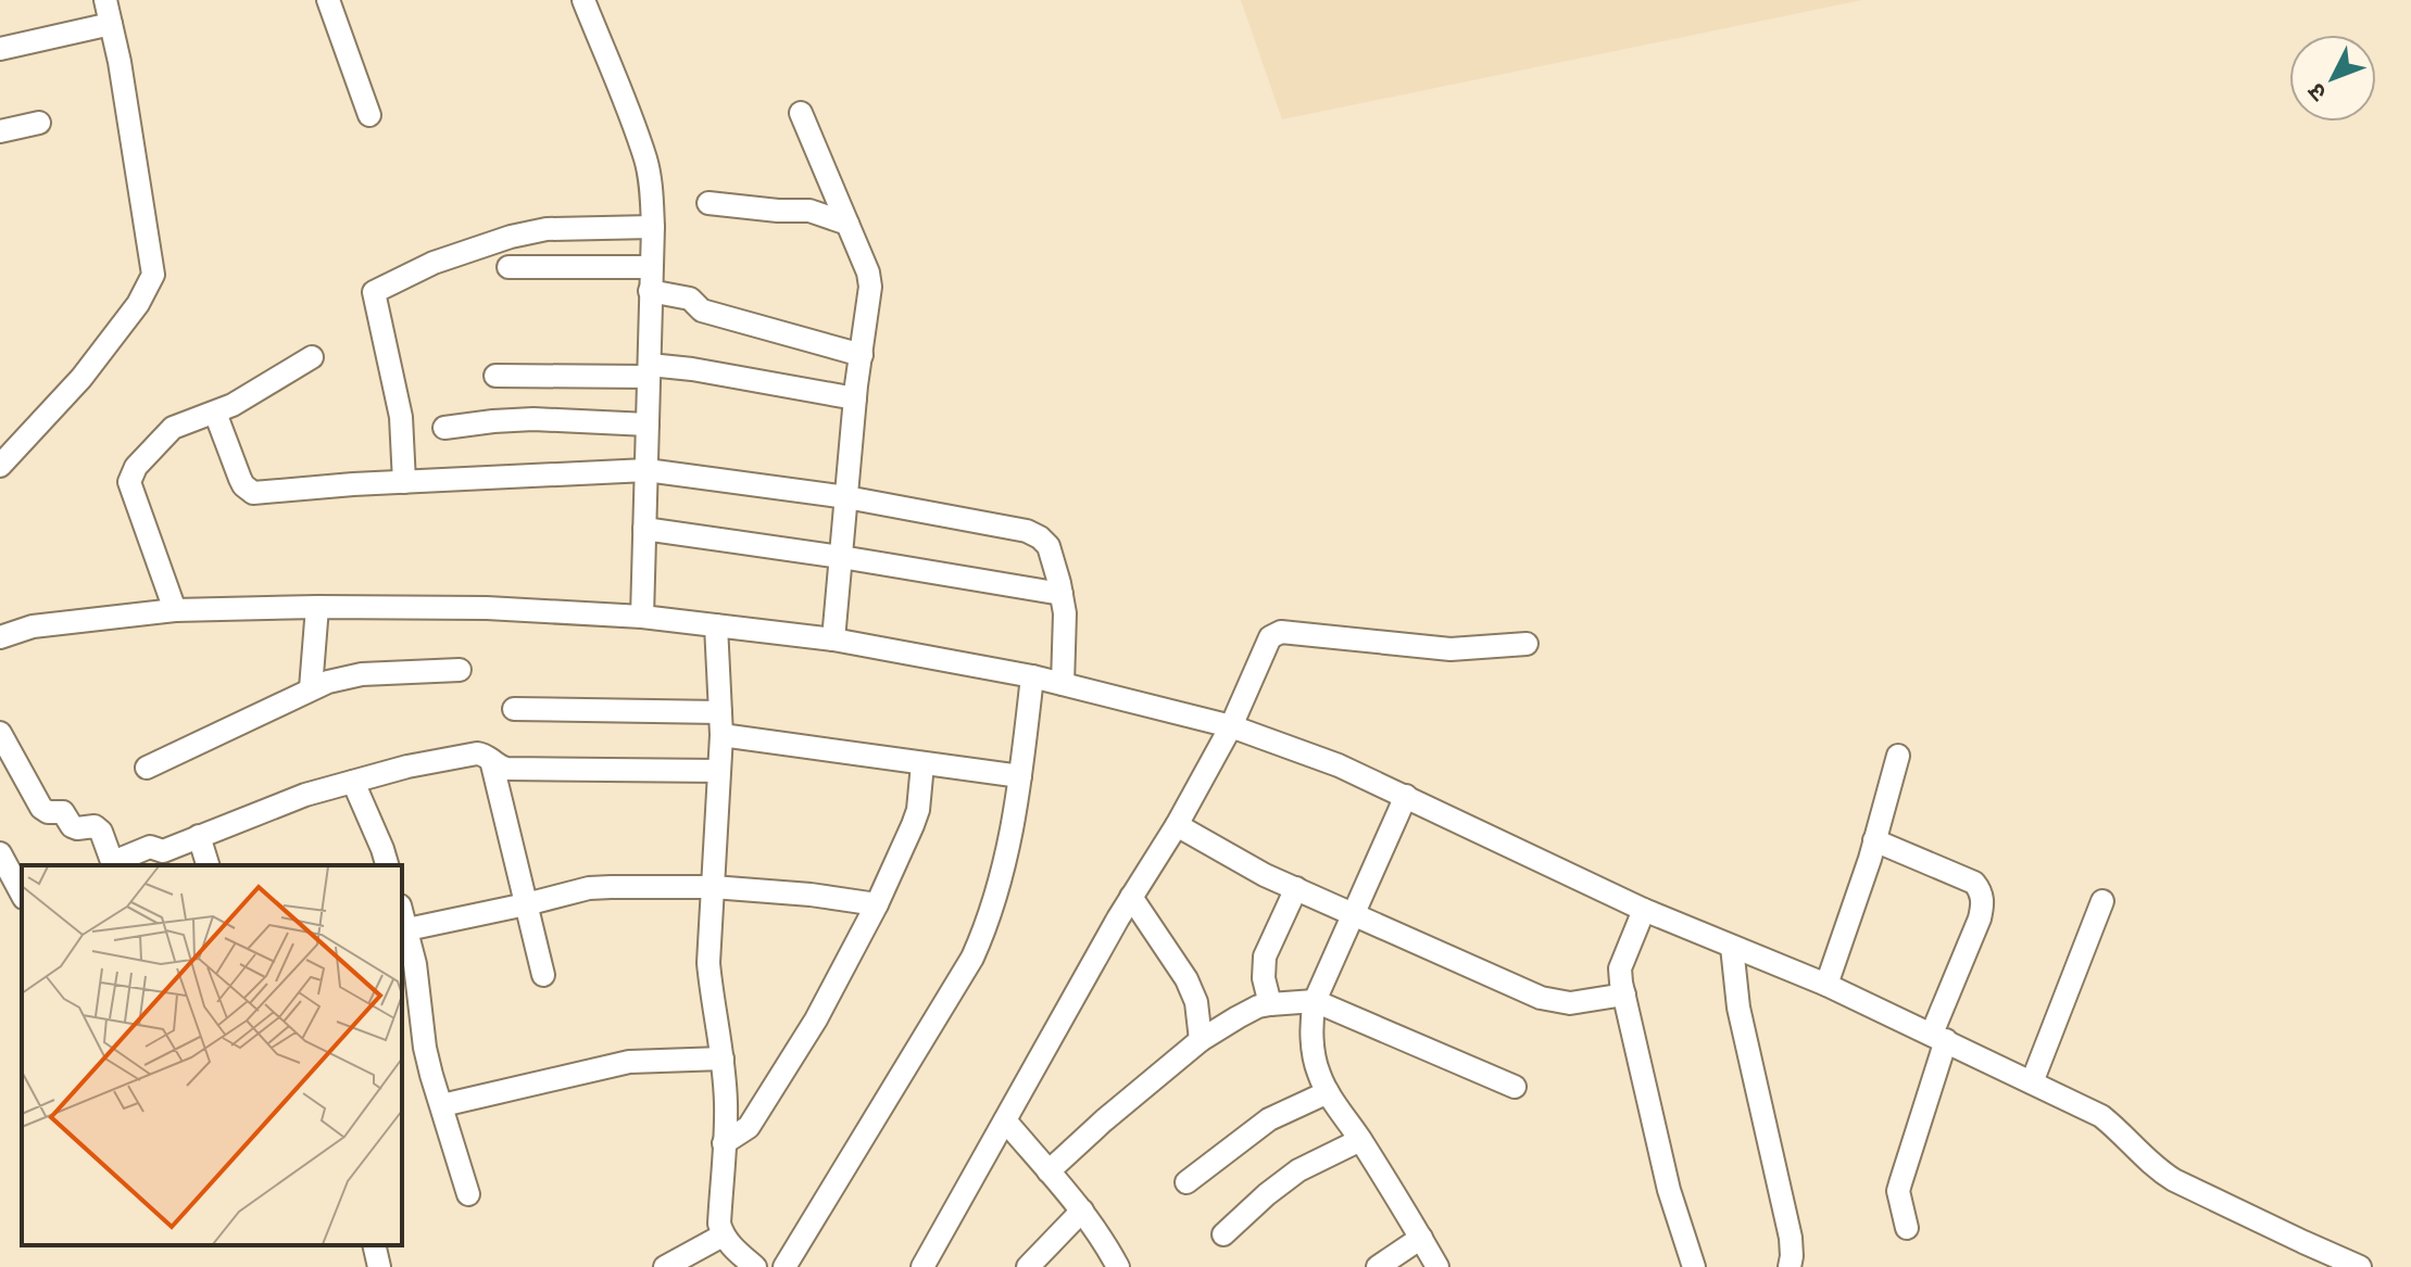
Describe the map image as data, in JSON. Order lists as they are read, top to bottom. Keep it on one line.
{"north":"bottom left"}
